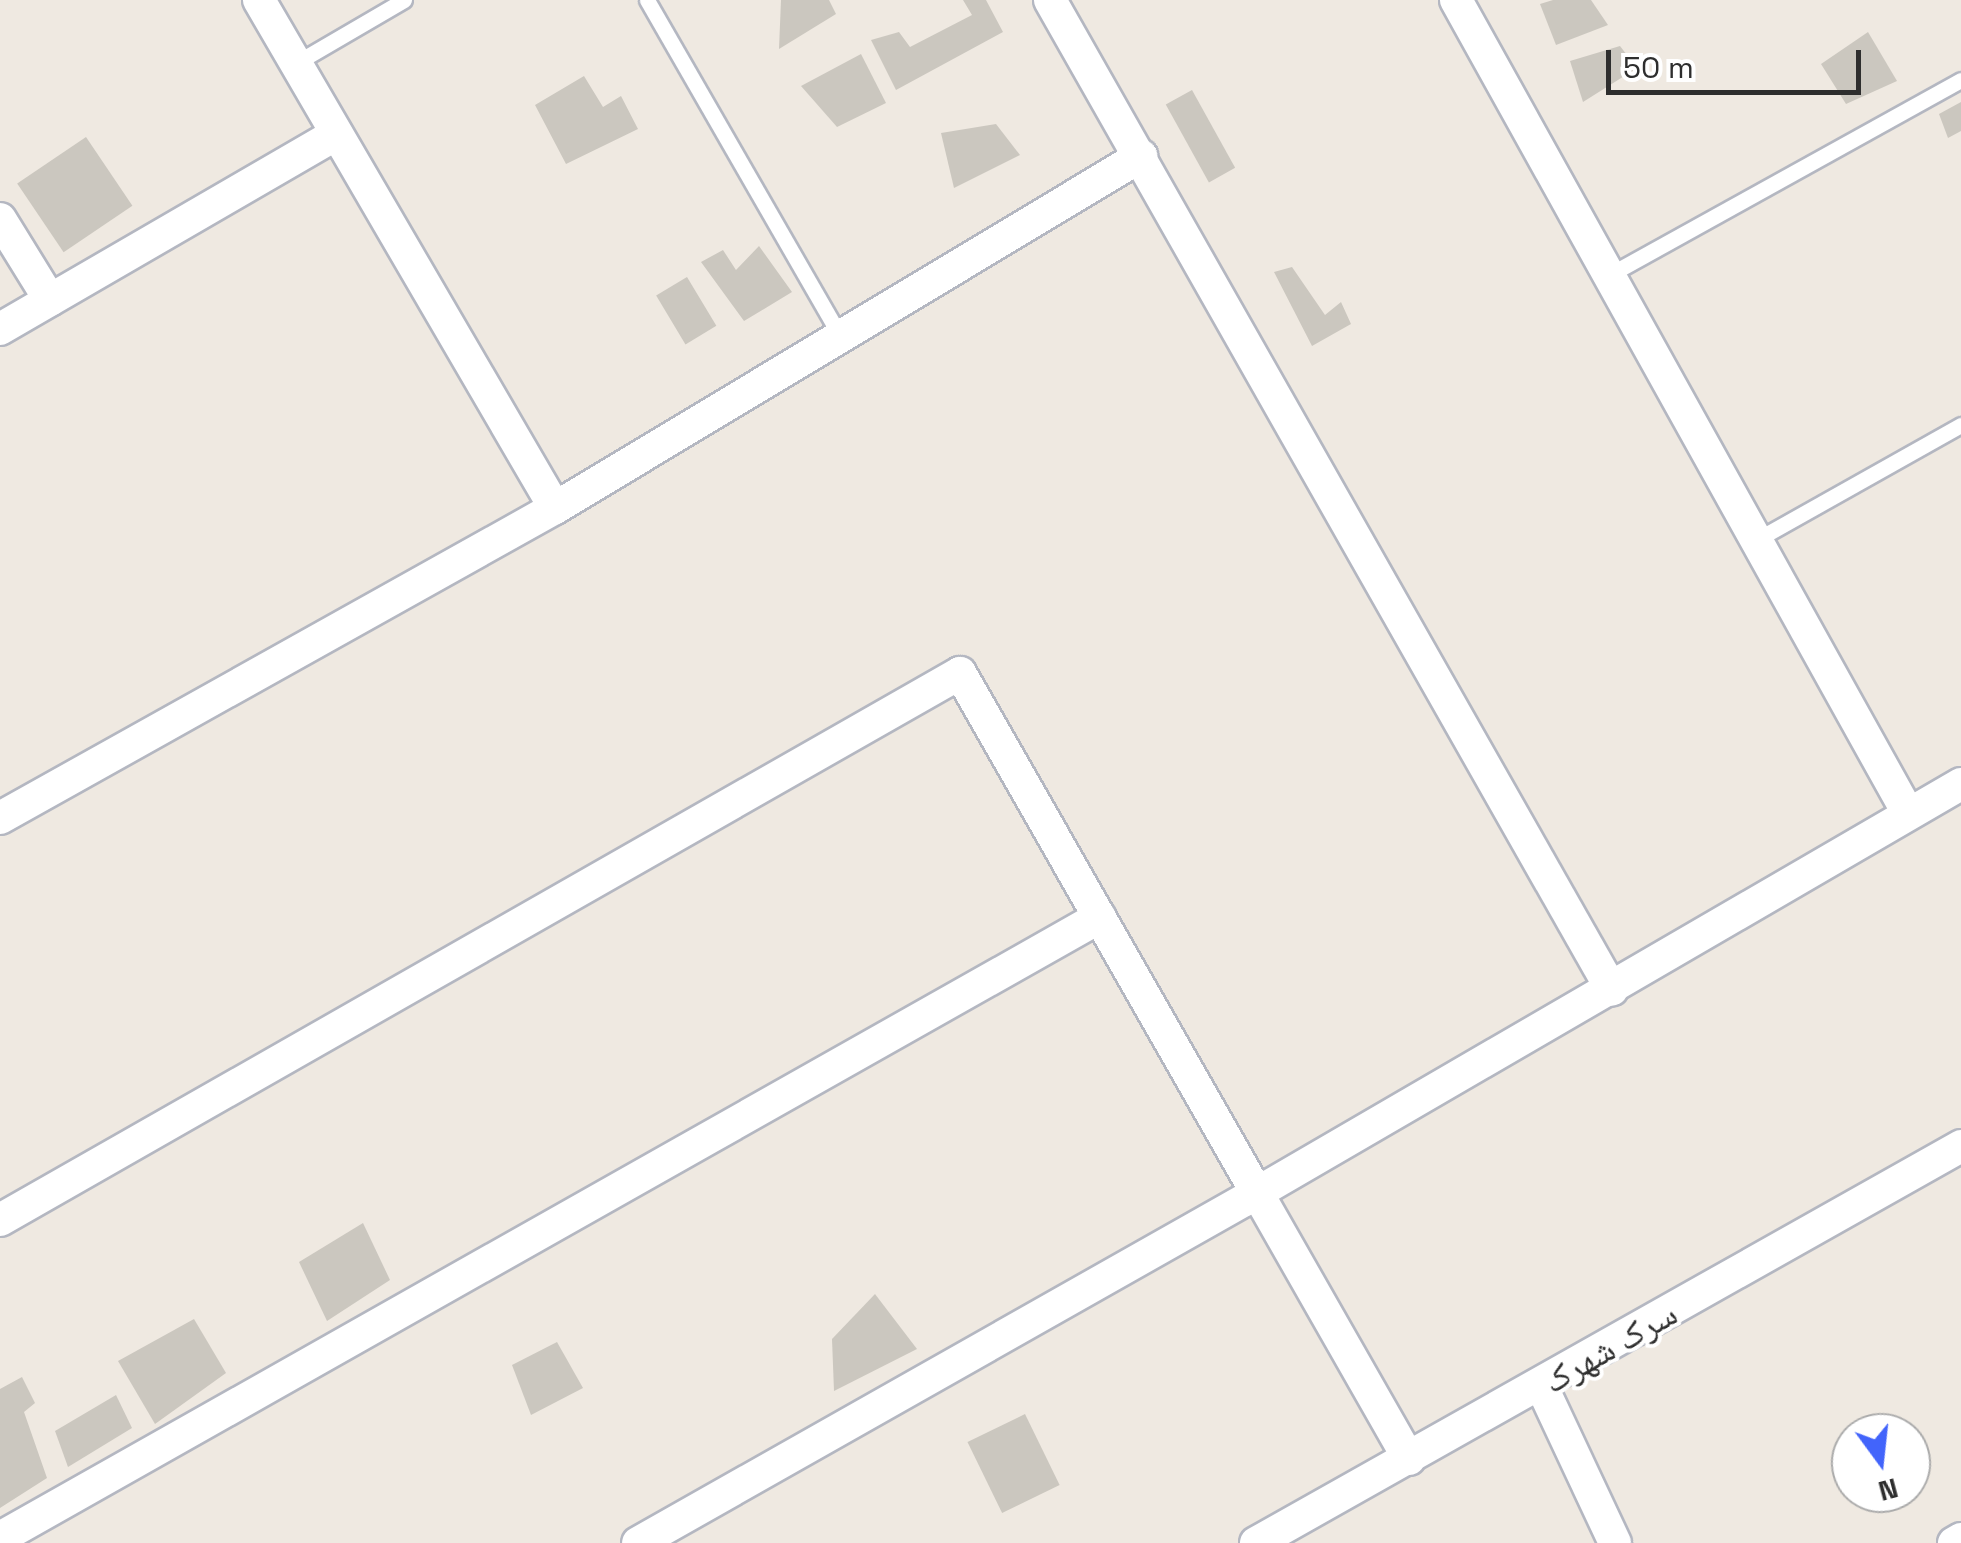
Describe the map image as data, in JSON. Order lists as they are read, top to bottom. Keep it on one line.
{"streets":{"street":["سرک شهرک"]},"scale_bar":"50 m","north":"bottom"}
